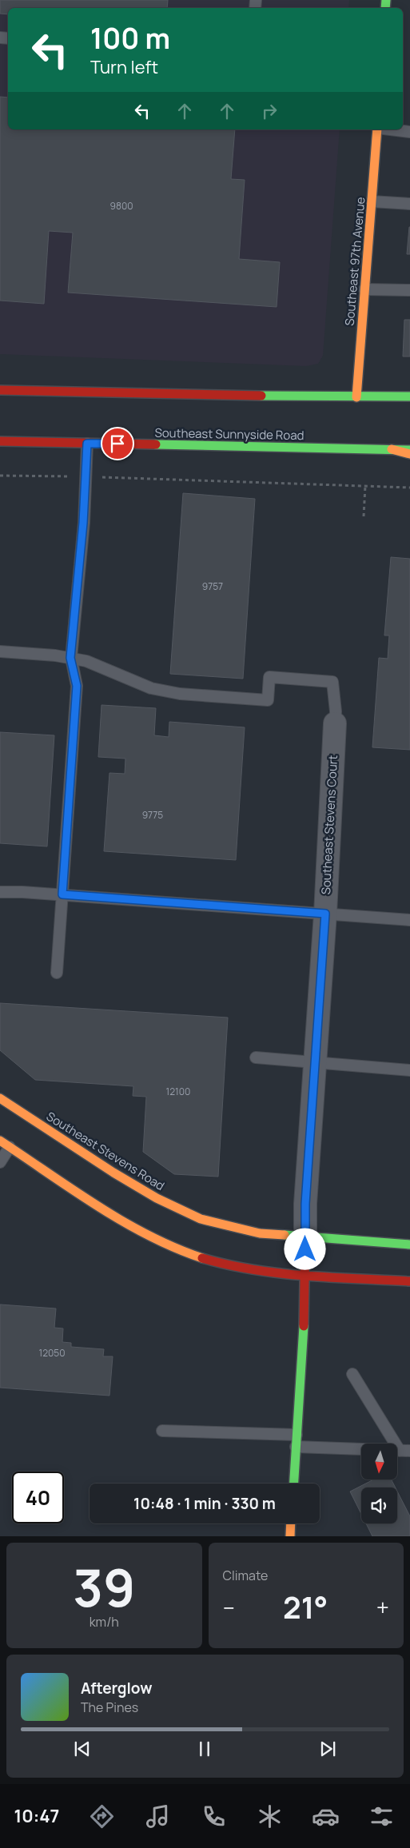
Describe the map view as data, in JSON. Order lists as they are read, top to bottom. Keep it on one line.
{"streets":{"main road":["Southeast 97th Avenue","Southeast Sunnyside Road","Southeast Stevens Road"],"street":["Southeast Stevens Court"]},"crossings":[["Southeast Stevens Court","Southeast Stevens Road"]],"house_numbers":["9800","9757","9775","12100","12050"],"north":"bottom","page":{"turn":["100 m","Turn left"],"limit":"40","trip":"10:48 · 1 min · 330 m","tile":[["39","km/h"],"Climate"],"heat":["−","21°","+"],"song":["Afterglow","The Pines"],"tabs":"10:47"}}
